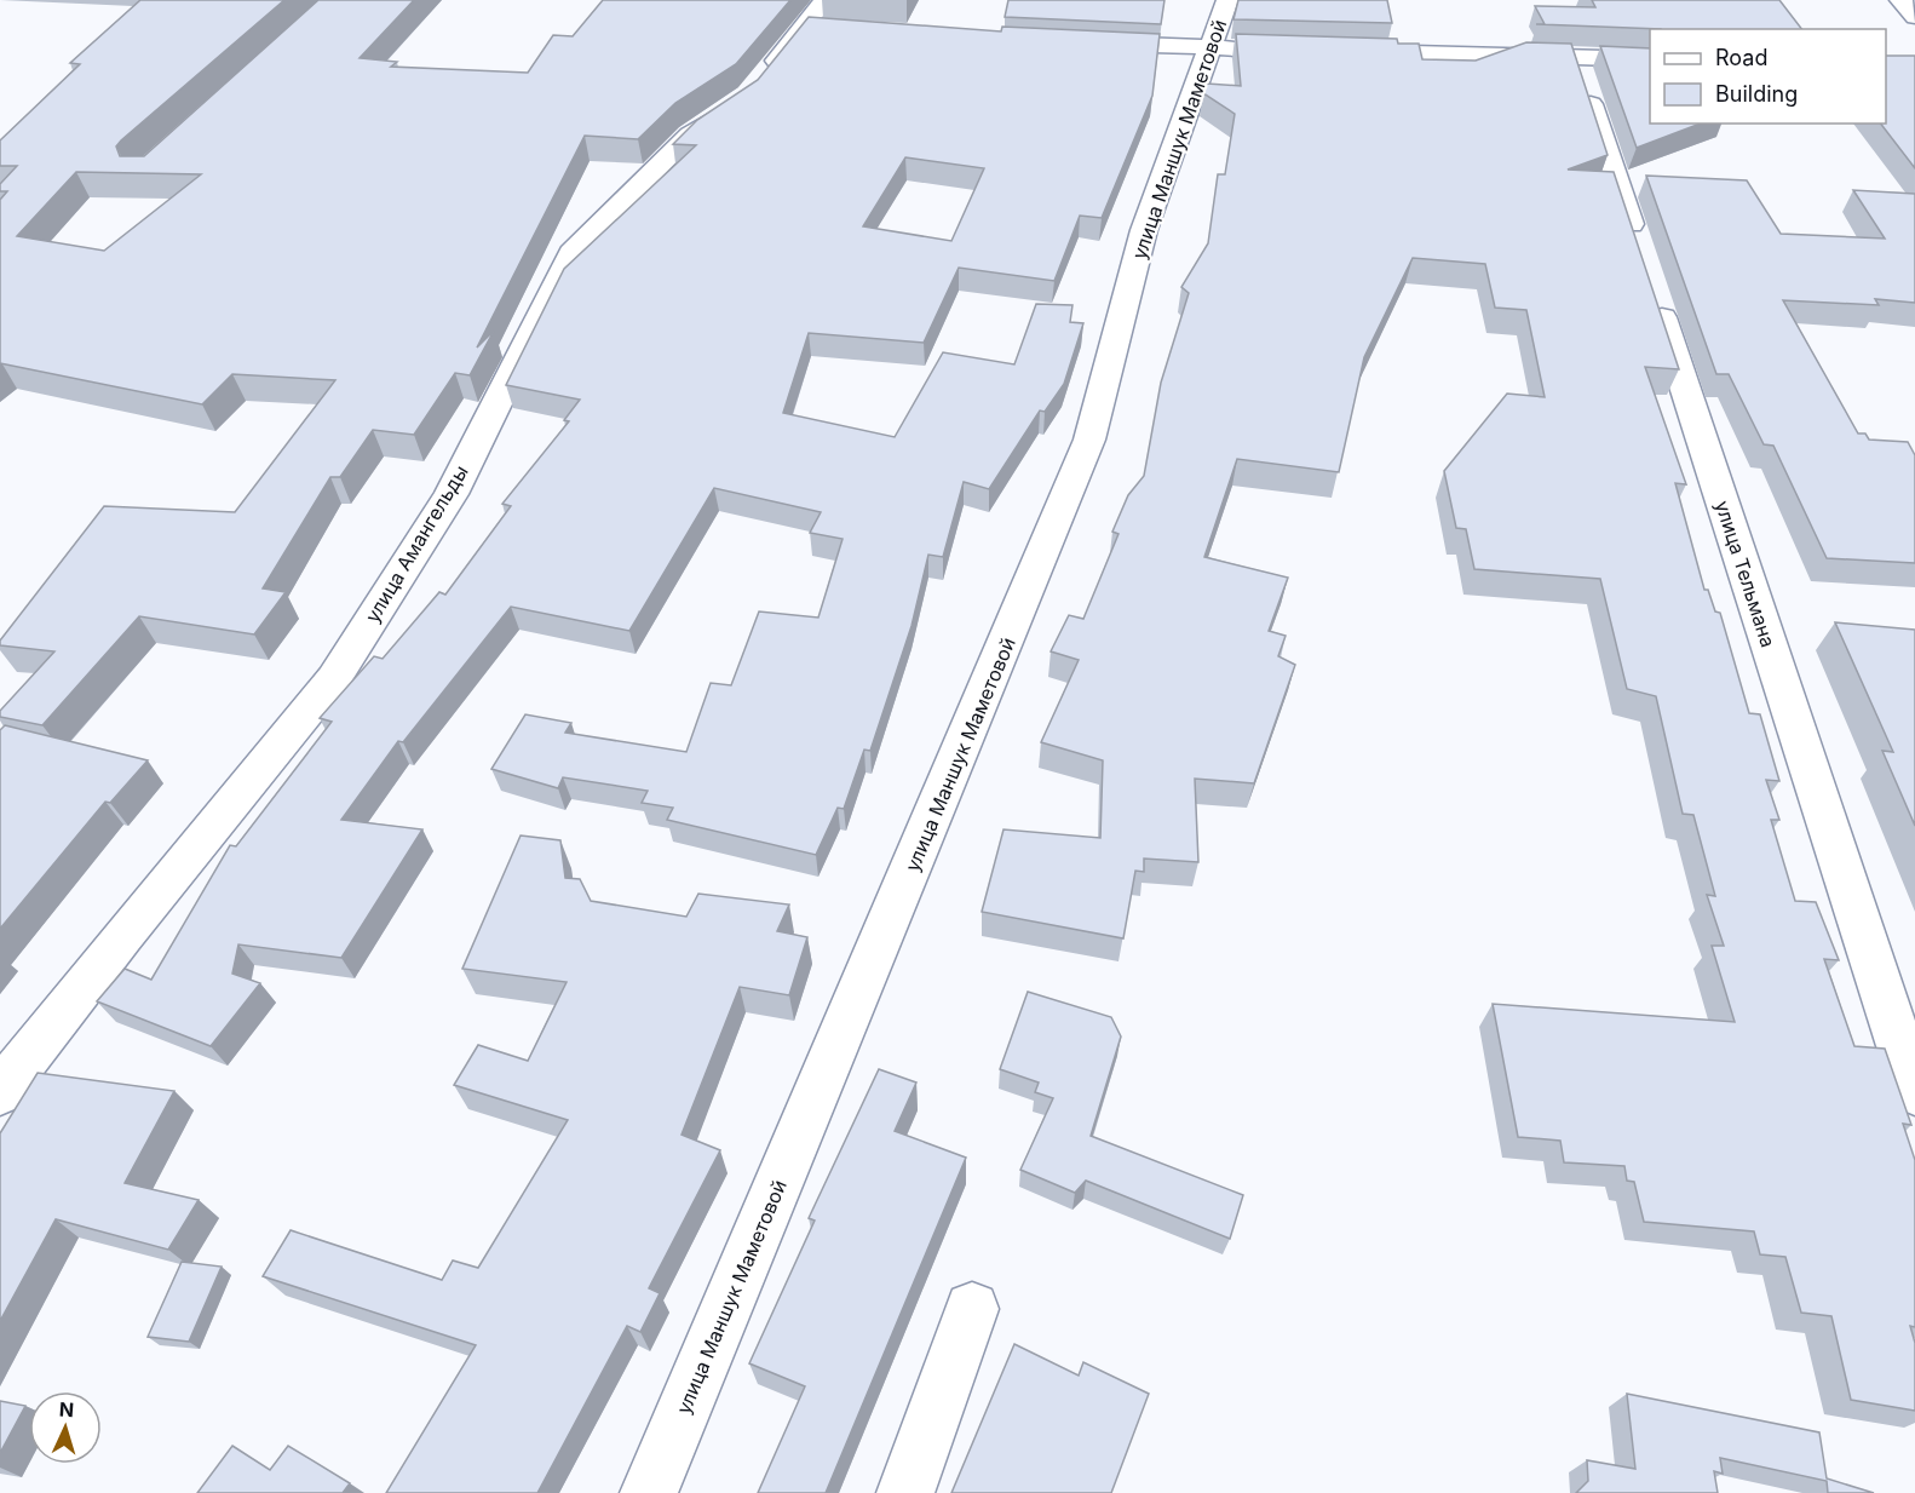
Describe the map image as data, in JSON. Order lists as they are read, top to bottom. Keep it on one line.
{"streets":{"street":["улица Маншук Маметовой","улица Амангельды","улица Тельмана"]},"legend":["Road","Building"],"north":"top"}
